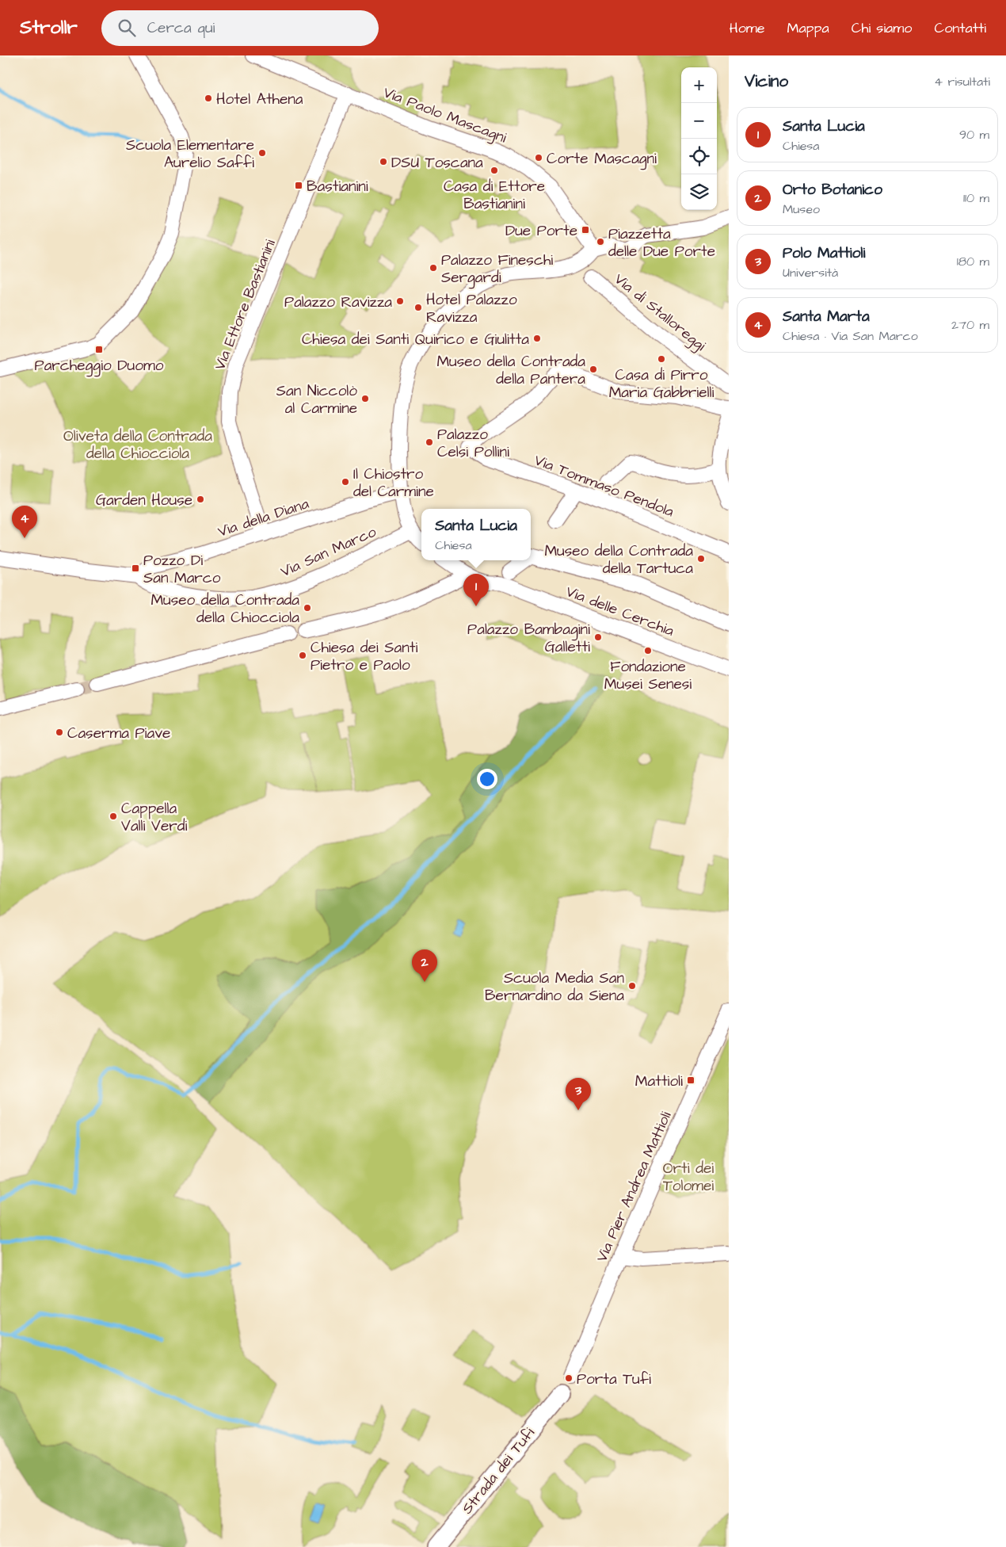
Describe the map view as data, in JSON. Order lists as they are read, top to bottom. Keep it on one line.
{"streets":{"street":["Via Paolo Mascagni","Via Ettore Bastianini","Via di Stalloreggi","Via Tommaso Pendola","Via della Diana","Via San Marco","Via delle Cerchia","Via Pier Andrea Mattioli","Strada dei Tufi"]},"crossings":[["Via Paolo Mascagni","Via Ettore Bastianini"],["Via Ettore Bastianini","Via della Diana"],["Via della Diana","Via San Marco"],["Via Pier Andrea Mattioli","Strada dei Tufi"]],"parks":["Oliveta della Contrada della Chiocciola","Orti dei Tolomei"],"places":{"other":["Hotel Athena","Scuola Elementare Aurelio Saffi","Corte Mascagni","DSU Toscana","Casa di Ettore Bastianini","Piazzetta delle Due Porte","Palazzo Fineschi Sergardi","Palazzo Ravizza","Hotel Palazzo Ravizza","Chiesa dei Santi Quirico e Giulitta","Casa di Pirro Maria Gabbrielli","Museo della Contrada della Pantera","San Niccolò al Carmine","Palazzo Celsi Pollini","Il Chiostro del Carmine","Garden House","Museo della Contrada della Tartuca","Museo della Contrada della Chiocciola","Palazzo Bambagini Galletti","Fondazione Musei Senesi","Chiesa dei Santi Pietro e Paolo","Caserma Piave","Cappella Valli Verdi","Scuola Media San Bernardino da Siena","Porta Tufi"],"transit":["Bastianini","Due Porte","Parcheggio Duomo","Pozzo Di San Marco","Mattioli"]},"page":{"header":"Strollr","search":"Cerca qui","nav":["Home","Mappa","Chi siamo","Contatti"],"heading":["Vicino","4 risultati"],"map_buttons":["+","−"],"list":[{"mark":"1","name":"Santa Lucia","note":"Chiesa","value":"90 m"},{"mark":"2","name":"Orto Botanico","note":"Museo","value":"110 m"},{"mark":"3","name":"Polo Mattioli","note":"Università","value":"180 m"},{"mark":"4","name":"Santa Marta","note":"Chiesa · Via San Marco","value":"270 m"}],"pins":["4","1","2","3"],"popup":["Santa Lucia","Chiesa"]}}
